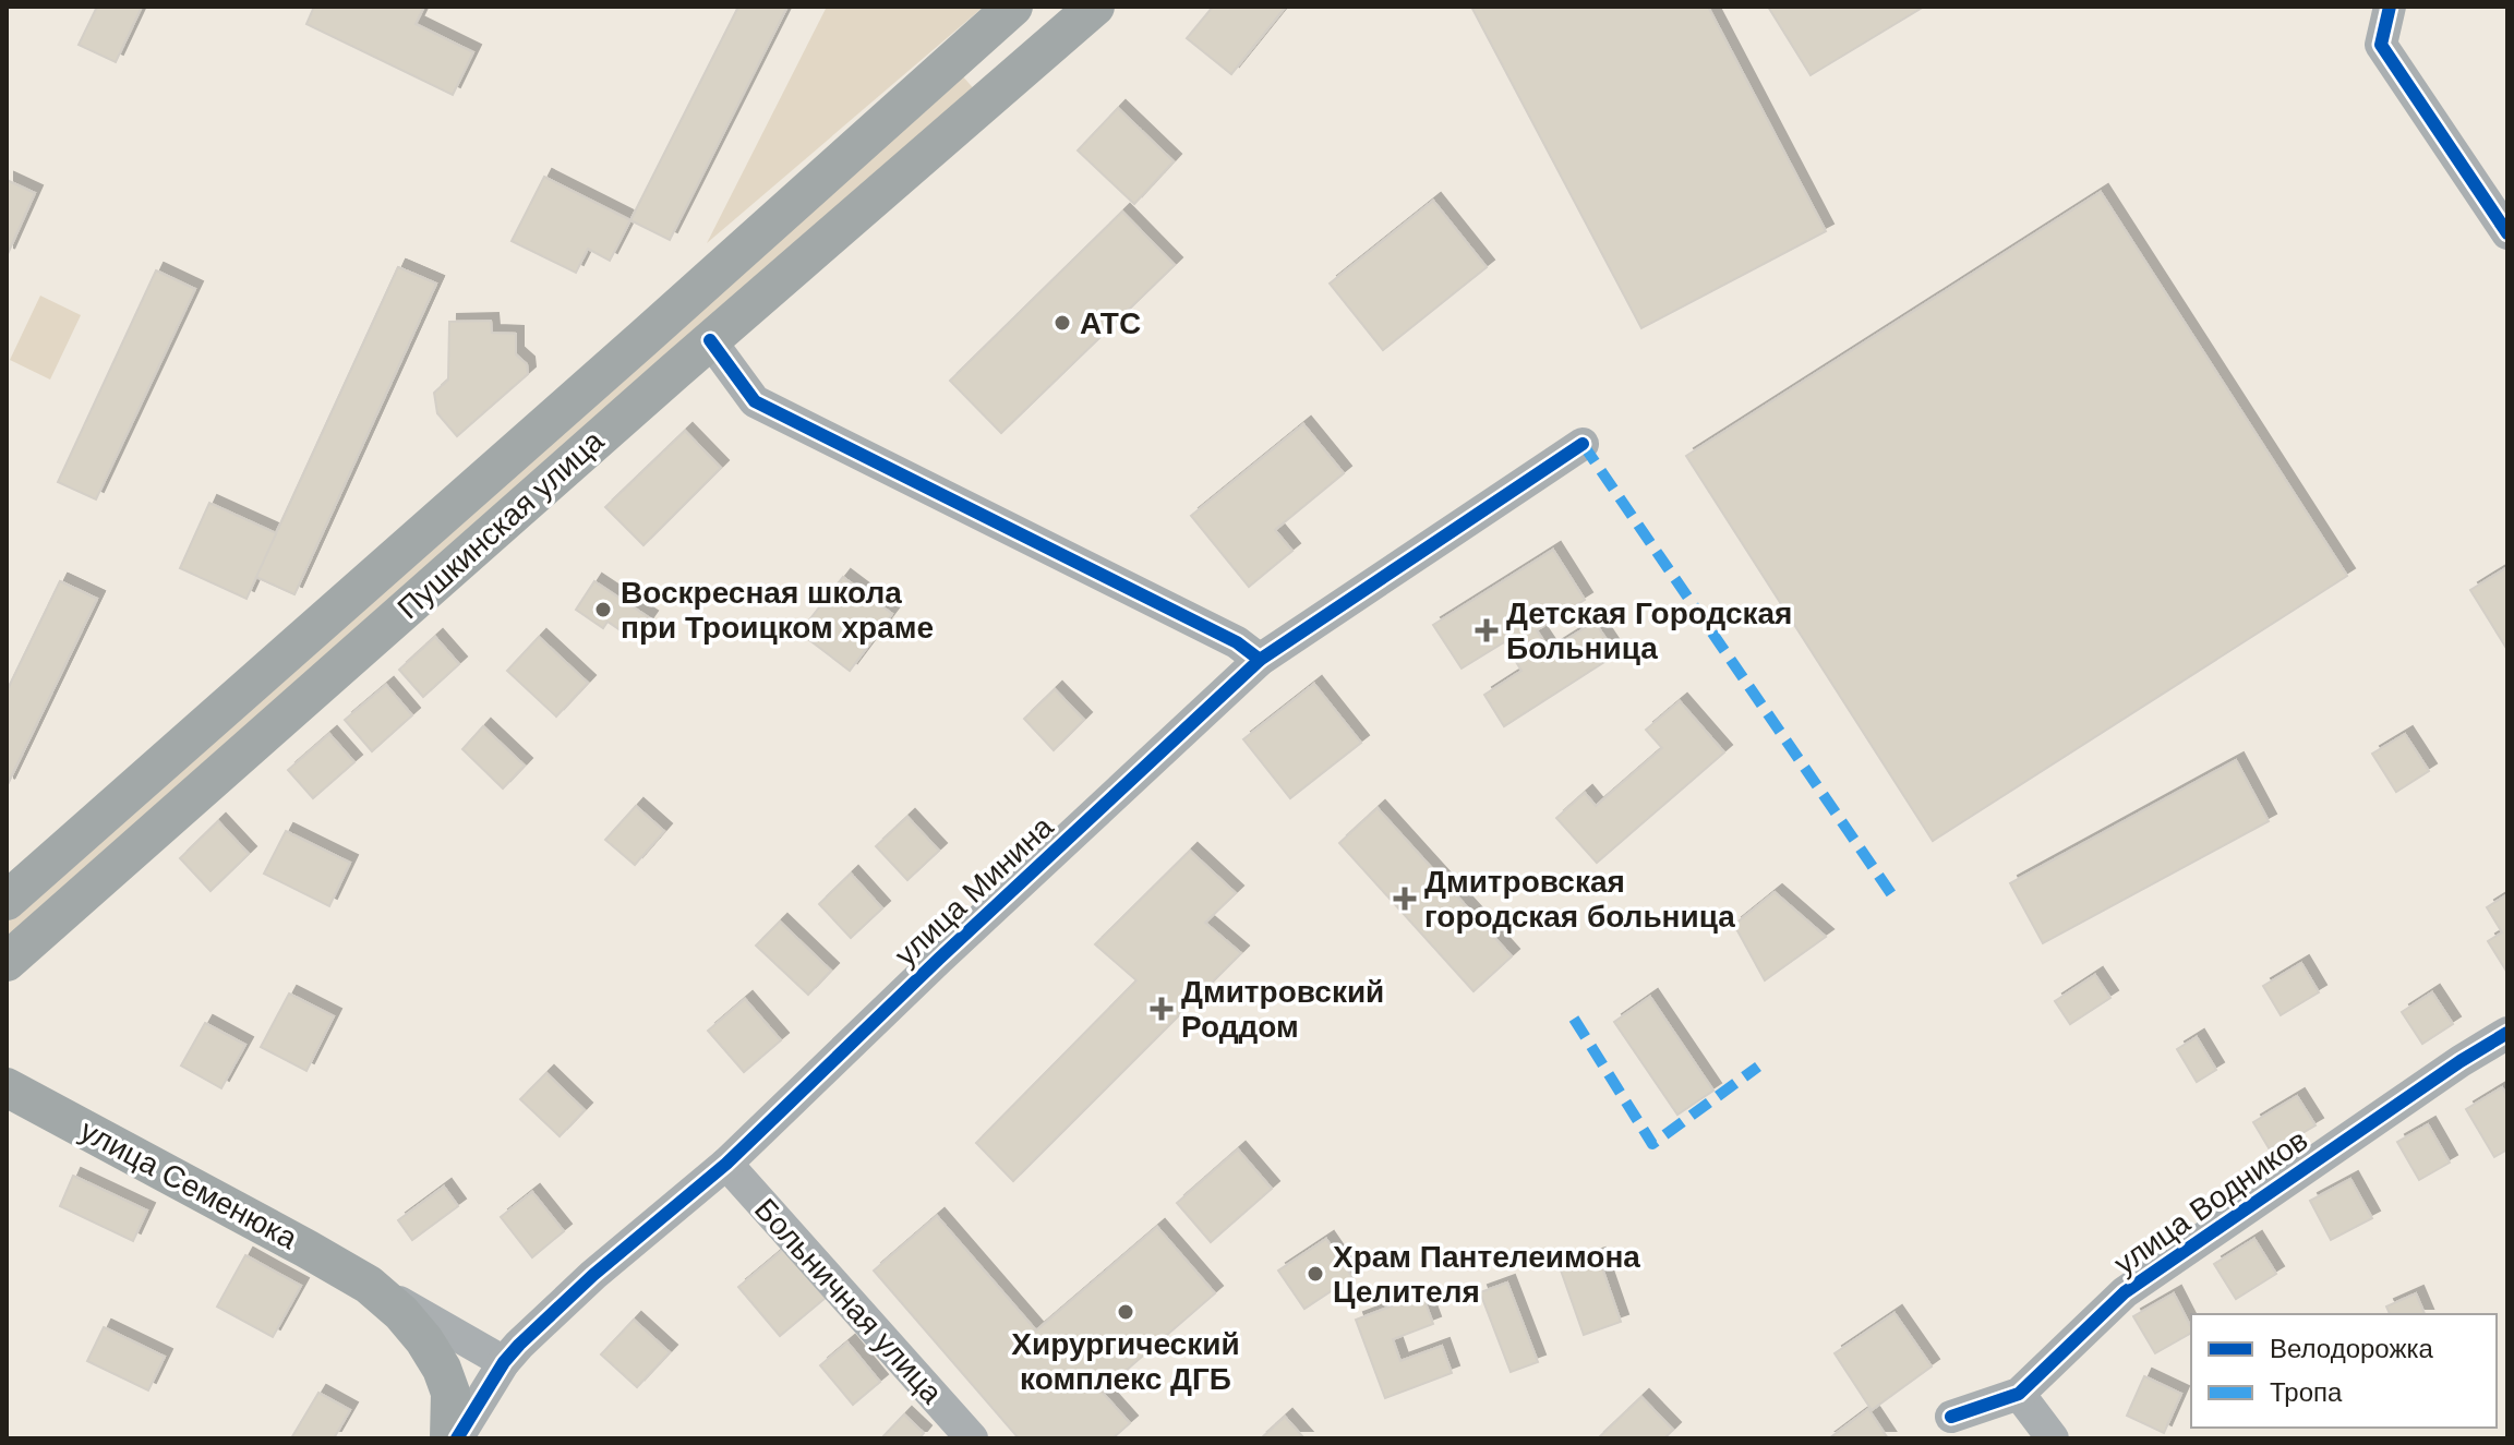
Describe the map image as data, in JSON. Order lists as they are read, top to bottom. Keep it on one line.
{"streets":{"main road":["Пушкинская улица","улица Семенюка"],"street":["улица Минина","улица Водников","Больничная улица"]},"crossings":[["улица Минина","улица Семенюка"],["улица Минина","Больничная улица"]],"places":{"other":["АТС","Воскресная школа при Троицком храме","Храм Пантелеимона Целителя","Хирургический комплекс ДГБ"],"health":["Детская Городская Больница","Дмитровская городская больница","Дмитровский Роддом"]},"legend":["Велодорожка","Тропа"]}
